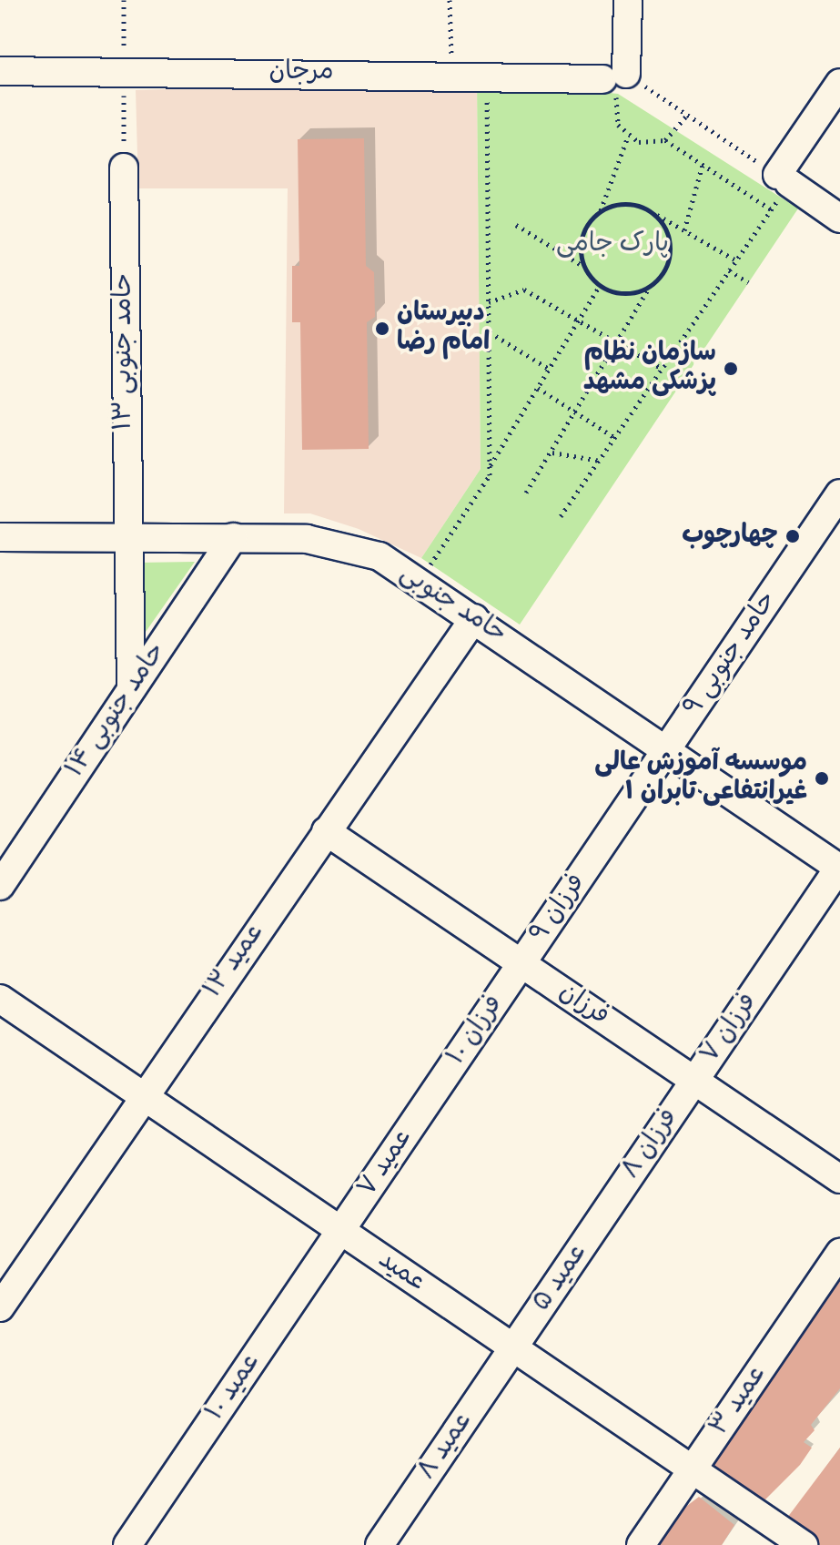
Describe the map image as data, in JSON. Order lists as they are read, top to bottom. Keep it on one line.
{"streets":{"street":["مرجان","حامد جنوبی ۱۳","حامد جنوبی","حامد جنوبی ۹","حامد جنوبی ۱۴","فرزان ۹","عمید ۱۲","فرزان","فرزان ۷","فرزان ۱۰","فرزان ۸","عمید ۷","عمید","عمید ۵","عمید ۱۰","عمید ۳","عمید ۸"]},"crossings":[["حامد جنوبی ۱۳","حامد جنوبی"],["حامد جنوبی ۱۳","حامد جنوبی ۱۴"],["حامد جنوبی","حامد جنوبی ۹"],["حامد جنوبی","حامد جنوبی ۱۴"],["حامد جنوبی","عمید ۱۲"],["حامد جنوبی","فرزان ۷"],["حامد جنوبی ۹","فرزان ۹"],["فرزان ۹","فرزان"],["فرزان ۹","فرزان ۱۰"],["عمید ۱۲","فرزان"],["عمید ۱۲","عمید"],["فرزان","فرزان ۷"],["فرزان","فرزان ۱۰"],["فرزان","فرزان ۸"],["فرزان ۷","فرزان ۸"],["فرزان ۱۰","عمید ۷"],["فرزان ۸","عمید ۵"],["عمید ۷","عمید"],["عمید ۷","عمید ۱۰"],["عمید","عمید ۵"],["عمید","عمید ۱۰"],["عمید","عمید ۳"],["عمید","عمید ۸"],["عمید ۵","عمید ۸"]],"parks":["پارک جامی"],"places":["دبیرستان امام رضا","سازمان نظام پزشکی مشهد","چهارچوب","موسسه آموزش عالی غیرانتفاعی تابران ۱"]}
